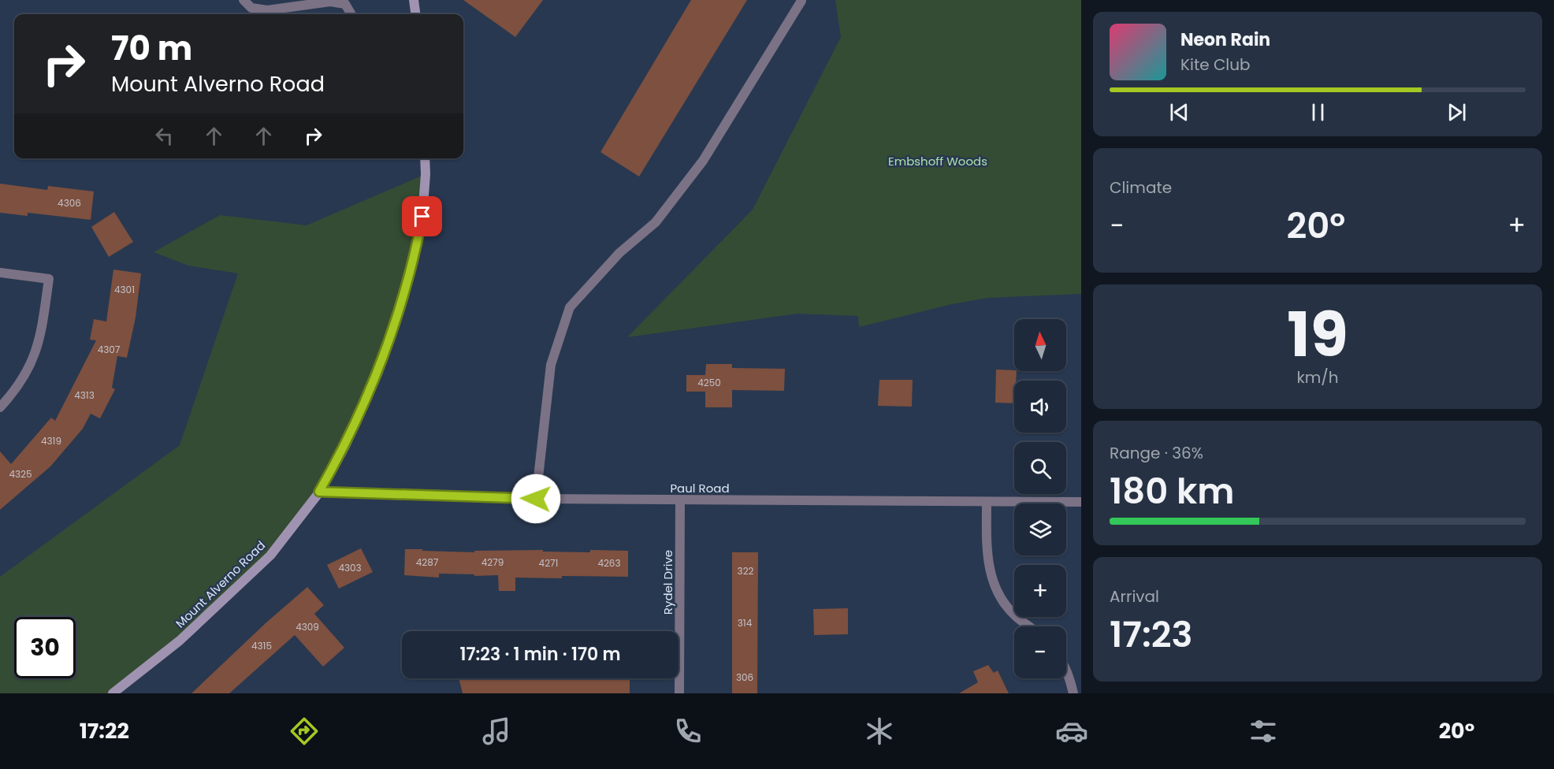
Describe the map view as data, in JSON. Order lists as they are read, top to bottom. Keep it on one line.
{"streets":{"street":["Paul Road","Rydel Drive","Mount Alverno Road"]},"crossings":[["Paul Road","Rydel Drive"],["Paul Road","Mount Alverno Road"]],"parks":["Embshoff Woods"],"house_numbers":["4306","4301","4307","4250","4313","4319","4325","4287","4279","4271","4263","4303","322","314","4309","4315","306"],"north":"top","page":{"turn":["70 m","Mount Alverno Road"],"song":["Neon Rain","Kite Club"],"tile":["Climate",["19","km/h"],["Range · 36%","180 km"],["Arrival","17:23"]],"heat":["−","20°","+"],"map_buttons":["+","−"],"limit":"30","trip":"17:23 · 1 min · 170 m","tabs":["17:22","20°"]}}
